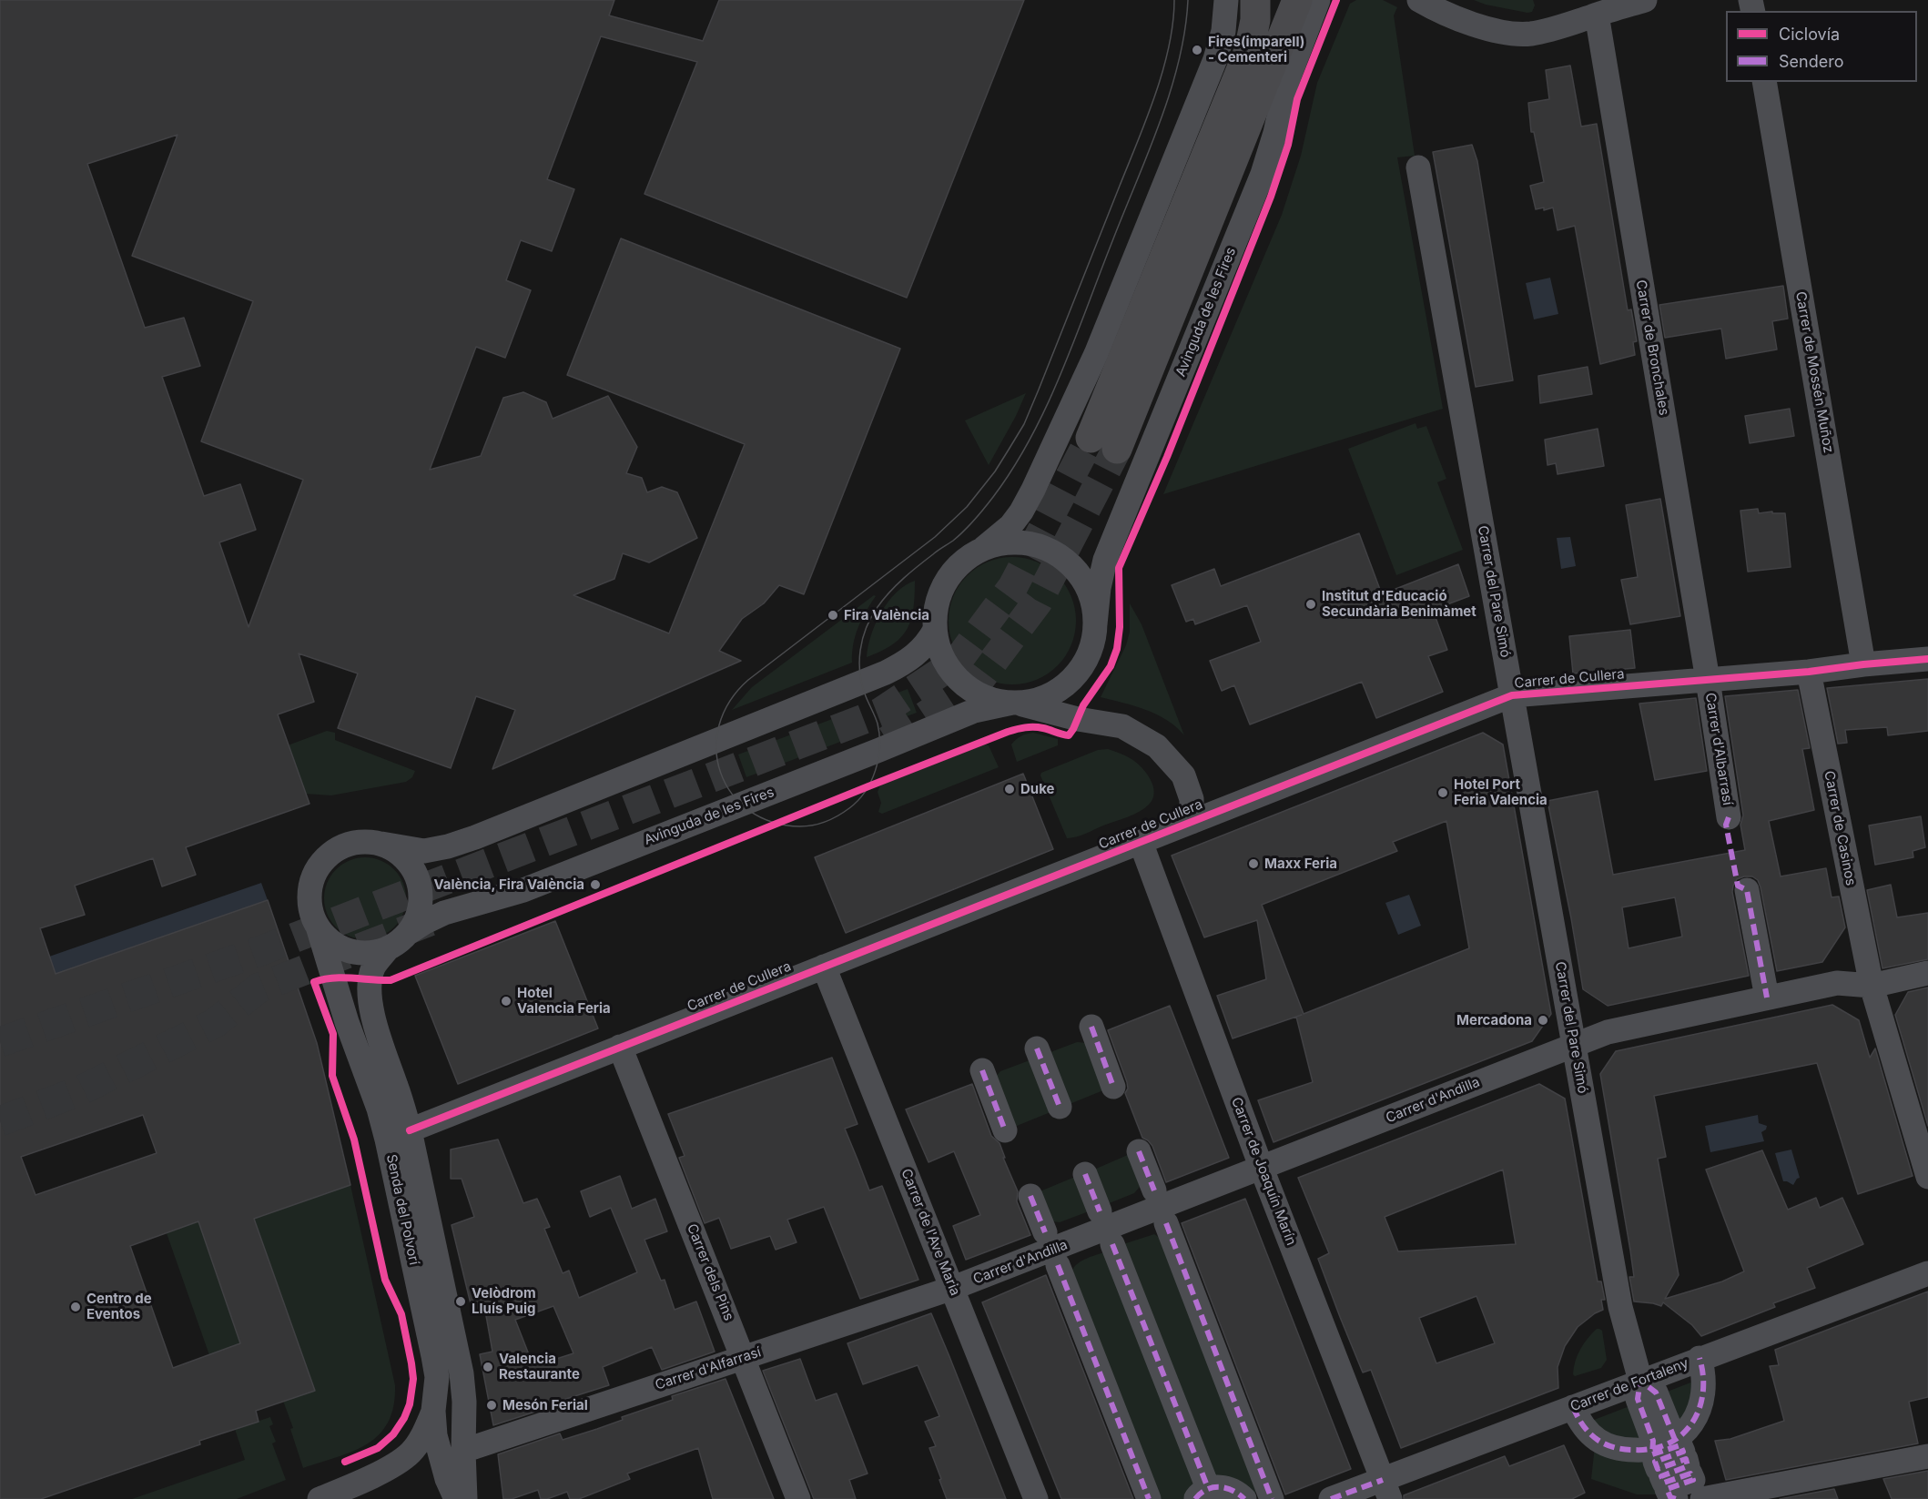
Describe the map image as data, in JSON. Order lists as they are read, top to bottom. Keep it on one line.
{"streets":{"street":["Avinguda de les Fires","Carrer de Bronchales","Carrer de Mossén Muñoz","Carrer del Pare Simó","Carrer de Cullera","Carrer d'Albarrasí","Carrer de Casinos","Carrer d'Andilla","Carrer de Joaquín Marín","Senda del Polvorí","Carrer de l'Ave Maria","Carrer dels Pins","Carrer d'Alfarrasí","Carrer de Fortaleny"]},"crossings":[["Avinguda de les Fires","Senda del Polvorí"],["Carrer de Bronchales","Carrer de Cullera"],["Carrer de Bronchales","Carrer d'Albarrasí"],["Carrer de Mossén Muñoz","Carrer de Cullera"],["Carrer del Pare Simó","Carrer de Cullera"],["Carrer del Pare Simó","Carrer d'Andilla"],["Carrer del Pare Simó","Carrer de Fortaleny"],["Carrer de Cullera","Carrer d'Albarrasí"],["Carrer de Cullera","Carrer de Casinos"],["Carrer de Cullera","Carrer de Joaquín Marín"],["Carrer de Cullera","Senda del Polvorí"],["Carrer de Cullera","Carrer de l'Ave Maria"],["Carrer de Cullera","Carrer dels Pins"],["Carrer de Casinos","Carrer d'Andilla"],["Carrer d'Andilla","Carrer de Joaquín Marín"],["Carrer d'Andilla","Carrer de l'Ave Maria"],["Carrer d'Andilla","Carrer d'Alfarrasí"],["Carrer de Joaquín Marín","Carrer de Fortaleny"],["Senda del Polvorí","Carrer d'Alfarrasí"],["Carrer de l'Ave Maria","Carrer d'Alfarrasí"],["Carrer dels Pins","Carrer d'Alfarrasí"]],"places":["Fires(imparell) - Cementeri","Institut d'Educació Secundària Benimàmet","Fira València","Duke","Hotel Port Feria Valencia","Maxx Feria","València, Fira València","Hotel Valencia Feria","Mercadona","Velòdrom Lluís Puig","Centro de Eventos","Valencia Restaurante","Mesón Ferial"],"legend":["Ciclovía","Sendero"]}
